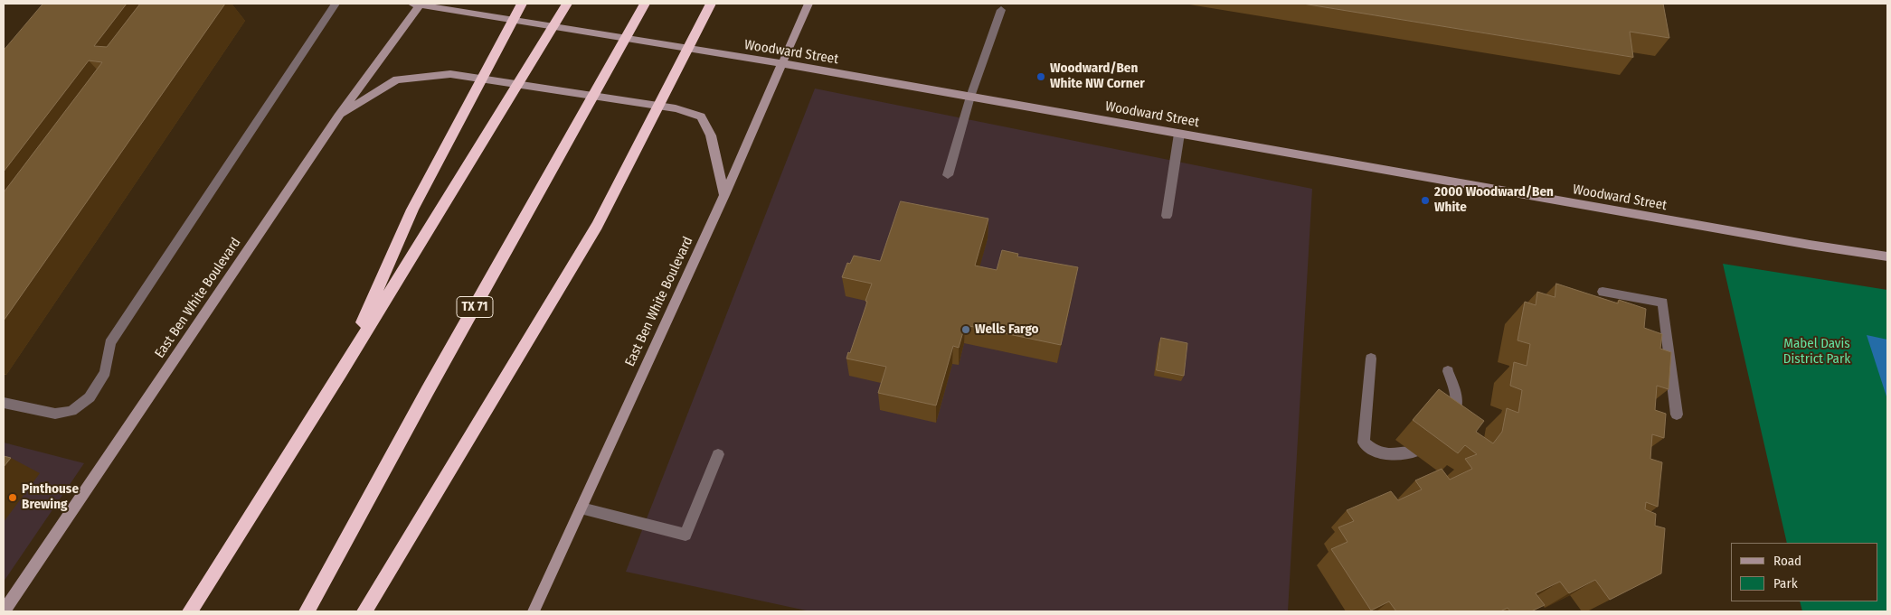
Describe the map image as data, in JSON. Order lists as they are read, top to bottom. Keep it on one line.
{"streets":{"highway":["TX 71"],"main road":["Woodward Street","East Ben White Boulevard"]},"crossings":[["Woodward Street","East Ben White Boulevard"]],"parks":["Mabel Davis District Park"],"places":["Woodward/Ben White NW Corner","2000 Woodward/Ben White","Wells Fargo","Pinthouse Brewing"],"legend":["Road","Park"]}
